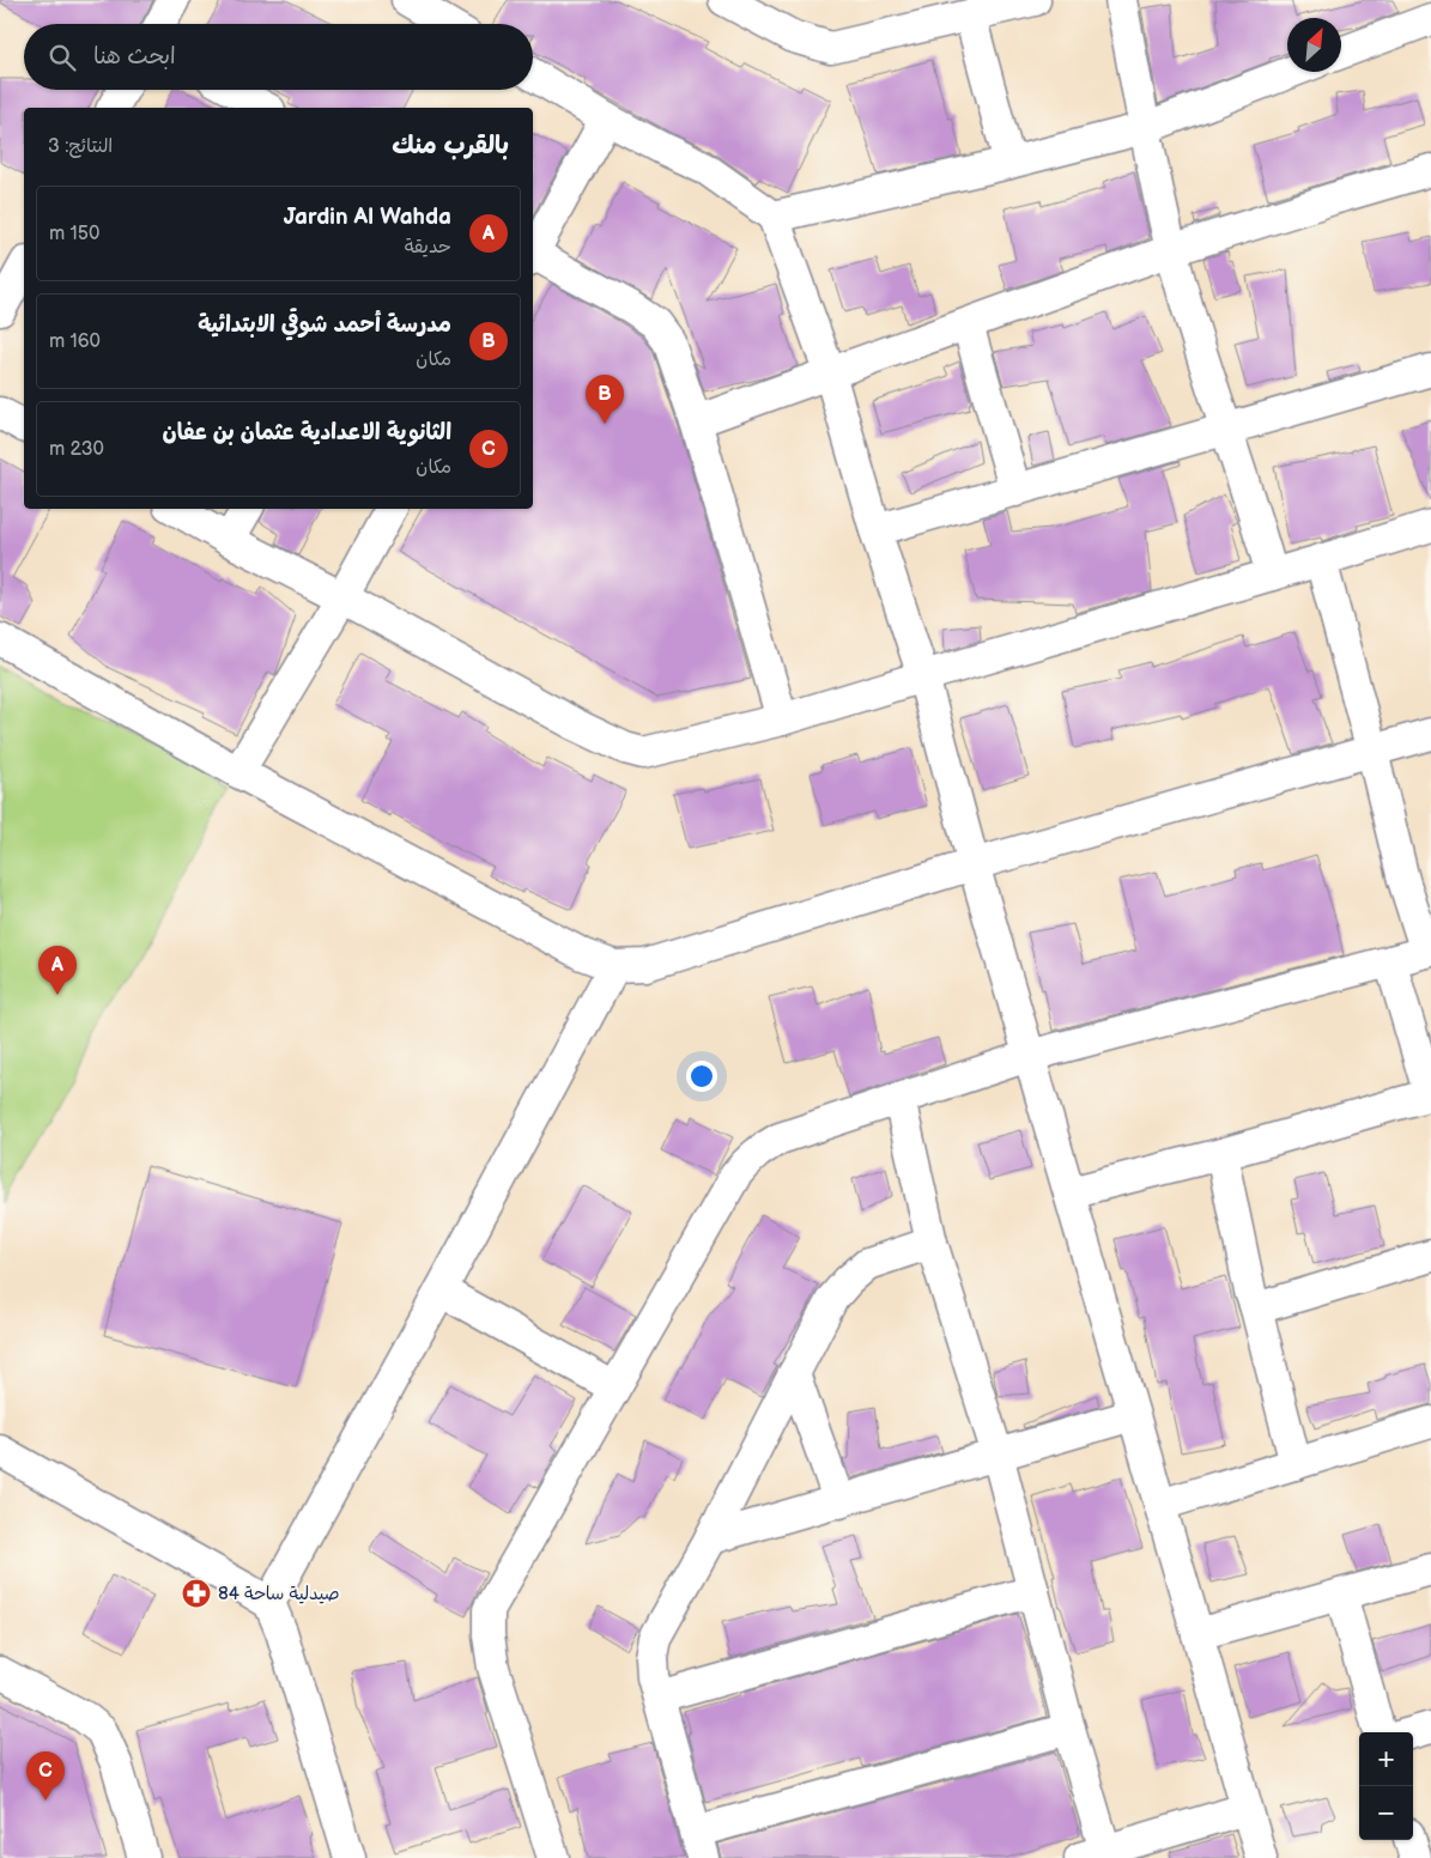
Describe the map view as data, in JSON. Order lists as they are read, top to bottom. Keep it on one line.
{"places":{"pharmacy":["صيدلية ساحة 84"]},"north":"top right","page":{"search":"ابحث هنا","heading":["بالقرب منك","النتائج: 3"],"list":[{"mark":"A","name":"Jardin Al Wahda","note":"حديقة","value":"150 m"},{"mark":"B","name":"مدرسة أحمد شوقي الابتدائية","note":"مكان","value":"160 m"},{"mark":"C","name":"الثانوية الاعدادية عثمان بن عفان","note":"مكان","value":"230 m"}],"pins":["B","A","C"],"map_buttons":["+","−"]}}
